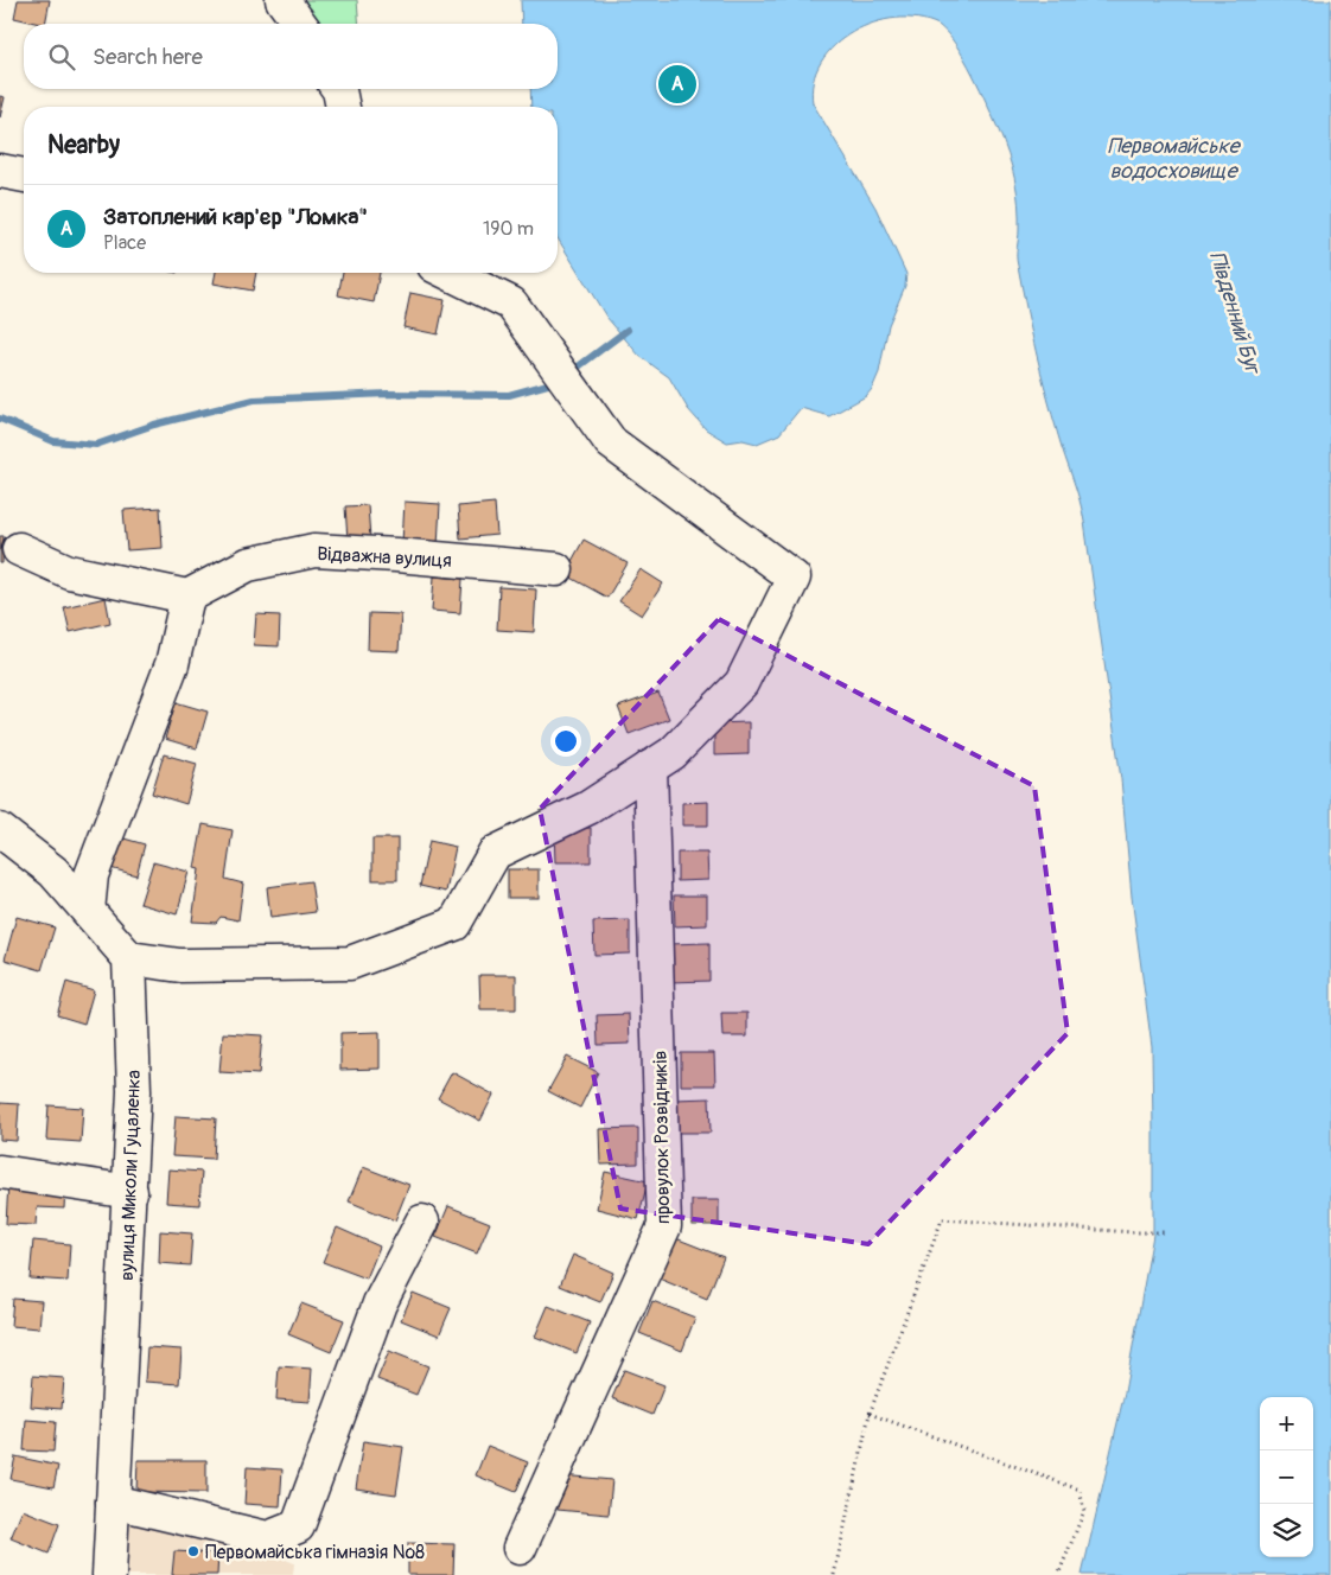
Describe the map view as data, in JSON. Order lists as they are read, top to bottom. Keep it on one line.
{"streets":{"street":["Відважна вулиця","провулок Розвідників","вулиця Миколи Гуцаленка"]},"water":["Первомайське водосховище","Південний Буг"],"places":["Первомайська гімназія №8"],"page":{"search":"Search here","pins":"A","heading":"Nearby","list":[{"mark":"A","name":"Затоплений кар'єр \"Ломка\"","note":"Place","value":"190 m"}],"map_buttons":["+","−"]}}
